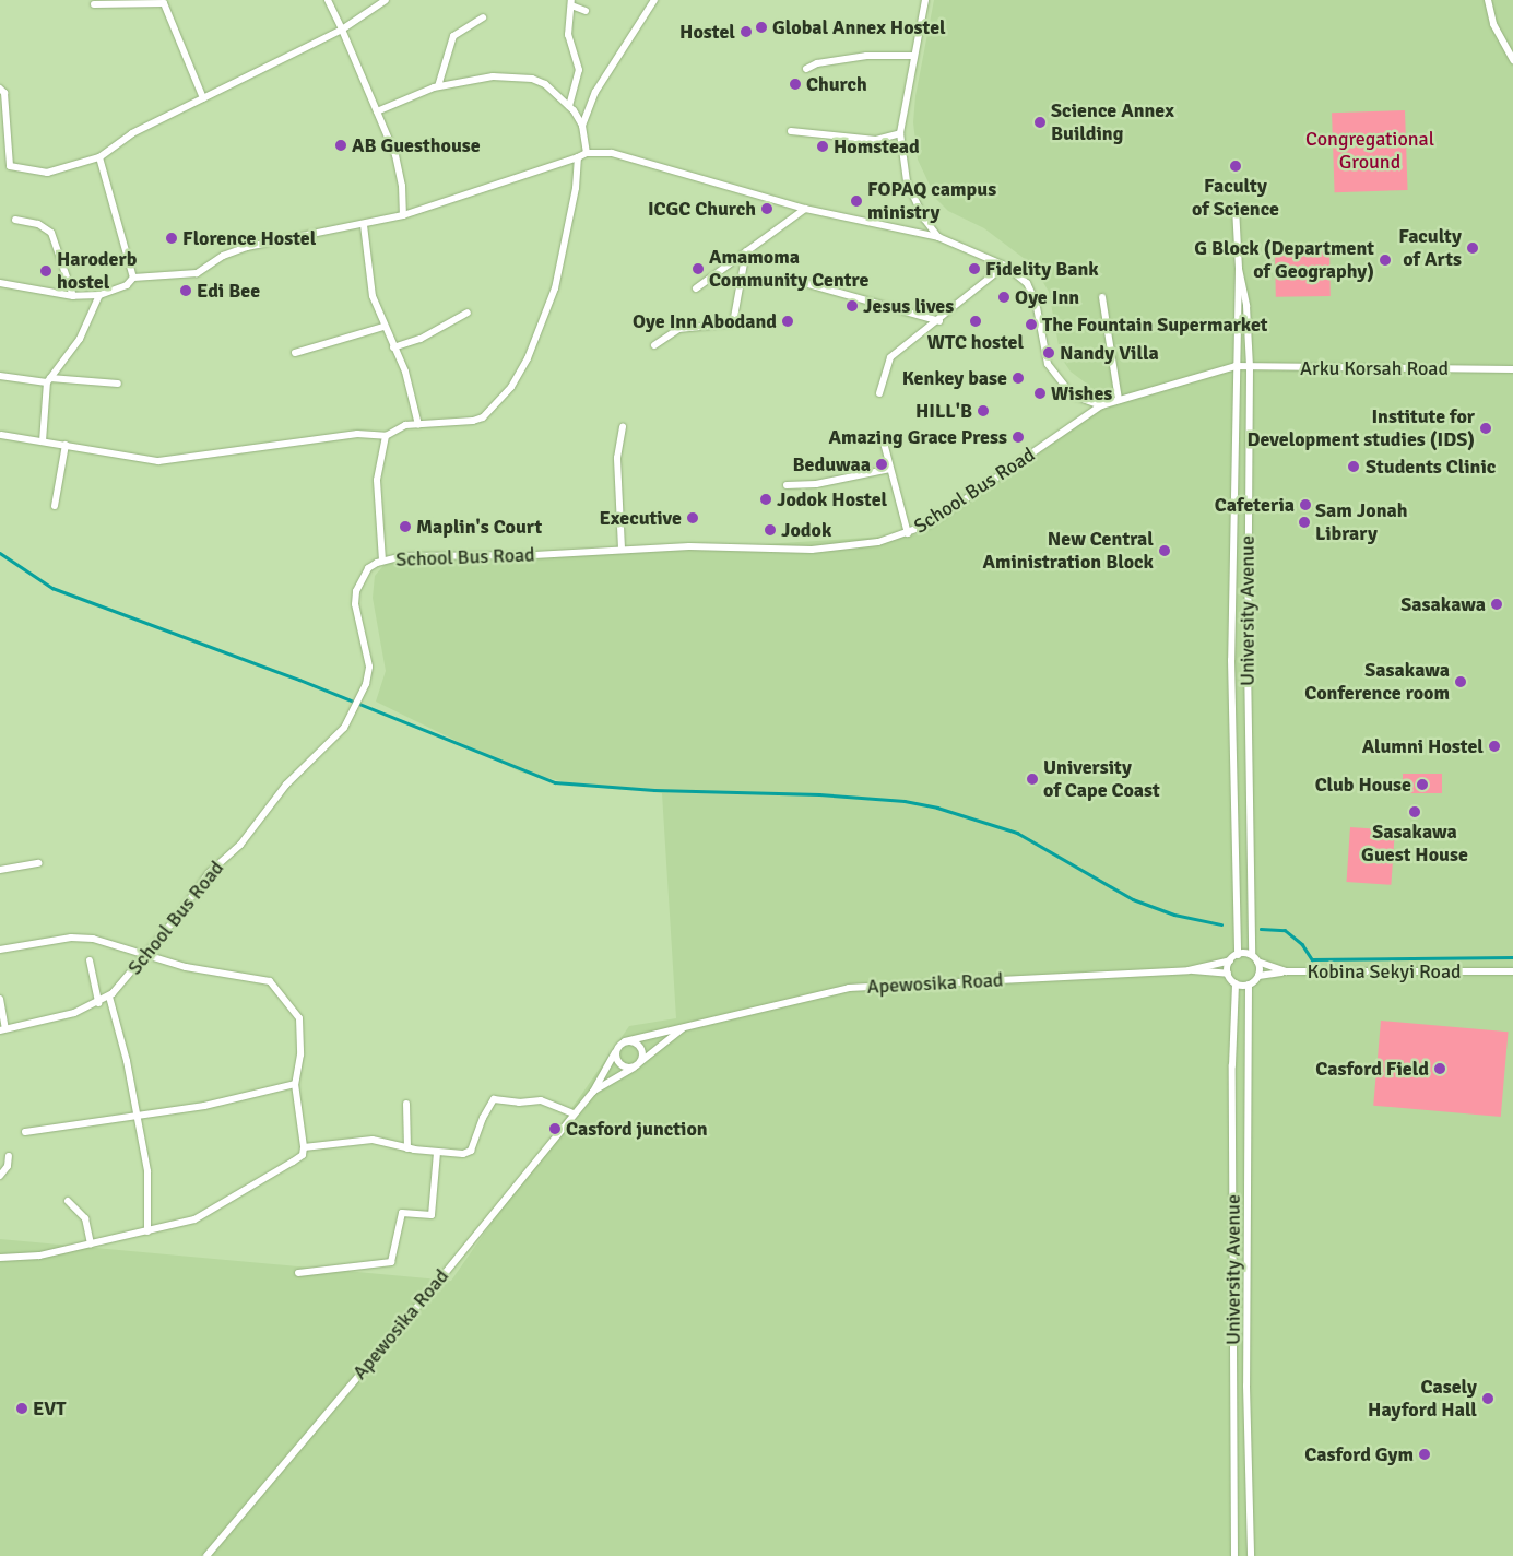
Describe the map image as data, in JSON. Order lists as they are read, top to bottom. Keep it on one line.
{"streets":{"street":["Arku Korsah Road","School Bus Road","University Avenue","Kobina Sekyi Road","Apewosika Road"]},"crossings":[["Arku Korsah Road","School Bus Road"],["Arku Korsah Road","University Avenue"],["University Avenue","Kobina Sekyi Road"]],"parks":["Congregational Ground"],"places":["Global Annex Hostel","Hostel","Church","Science Annex Building","AB Guesthouse","Homstead","Faculty of Science","FOPAQ campus ministry","ICGC Church","Florence Hostel","Faculty of Arts","G Block (Department of Geography)","Amamoma Community Centre","Fidelity Bank","Haroderb hostel","Edi Bee","Oye Inn","Jesus lives","Oye Inn Abodand","WTC hostel","The Fountain Supermarket","Nandy Villa","Kenkey base","Wishes","HILL'B","Institute for Development studies (IDS)","Amazing Grace Press","Beduwaa","Students Clinic","Jodok Hostel","Cafeteria","Executive","Sam Jonah Library","Maplin's Court","Jodok","New Central Aministration Block","Sasakawa","Sasakawa Conference room","Alumni Hostel","University of Cape Coast","Club House","Sasakawa Guest House","Casford Field","Casford junction","Casely Hayford Hall","EVT","Casford Gym"]}
